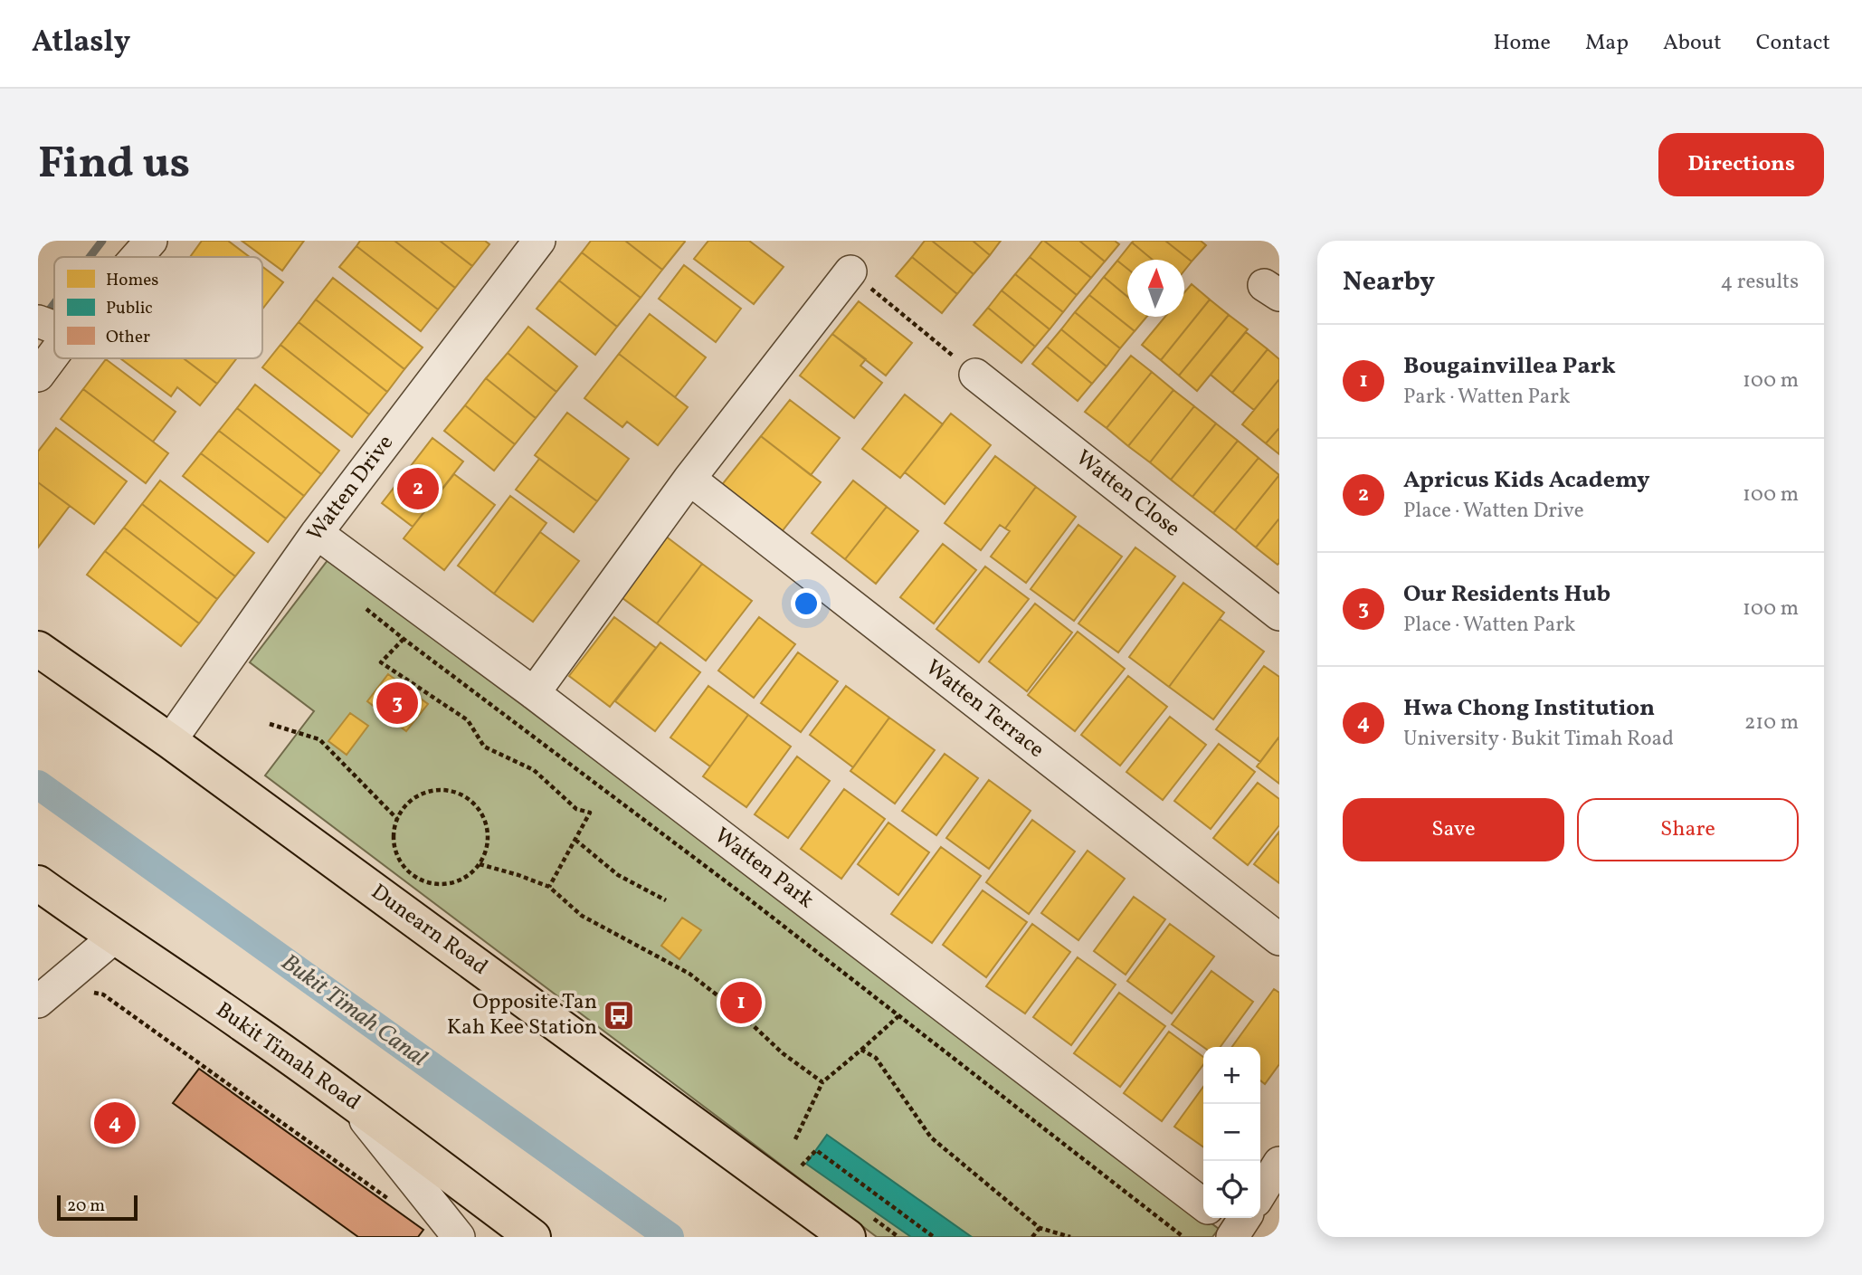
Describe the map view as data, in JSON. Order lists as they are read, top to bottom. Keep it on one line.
{"streets":{"highway":["Dunearn Road","Bukit Timah Road"],"street":["Watten Drive","Watten Close","Watten Terrace","Watten Park"]},"crossings":[["Watten Drive","Watten Park"],["Watten Drive","Dunearn Road"]],"water":["Bukit Timah Canal"],"places":{"bus stop":["Opposite Tan Kah Kee Station"]},"legend":["Homes","Public","Other"],"scale_bar":"20 m","north":"top","page":{"header":"Atlasly","nav":["Home","Map","About","Contact"],"buttons":["Directions",["Save","Share"]],"title":"Find us","heading":["Nearby","4 results"],"list":[{"mark":"1","name":"Bougainvillea Park","note":"Park · Watten Park","value":"100 m"},{"mark":"2","name":"Apricus Kids Academy","note":"Place · Watten Drive","value":"100 m"},{"mark":"3","name":"Our Residents Hub","note":"Place · Watten Park","value":"100 m"},{"mark":"4","name":"Hwa Chong Institution","note":"University · Bukit Timah Road","value":"210 m"}],"pins":["2","3","1","4"],"map_buttons":["+","−"],"scale":"20 m"}}
